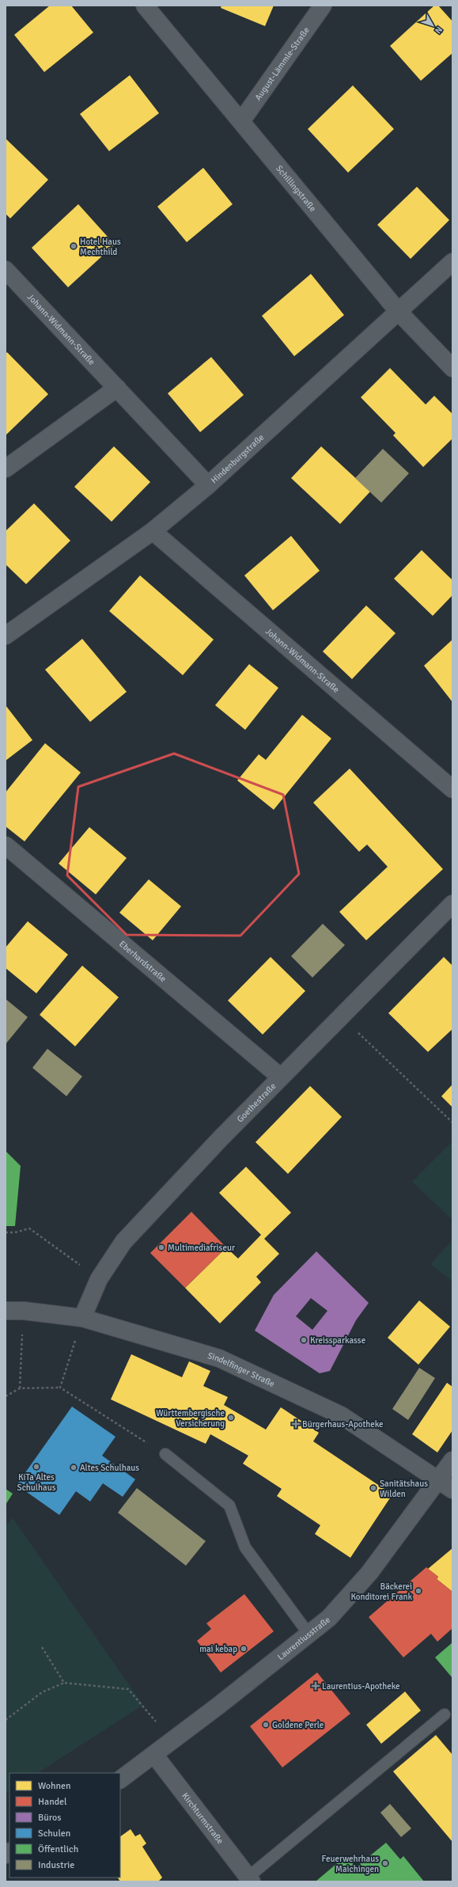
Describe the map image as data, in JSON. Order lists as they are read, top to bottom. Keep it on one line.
{"streets":{"street":["August-Lämmle-Straße","Schillingstraße","Johann-Widmann-Straße","Hindenburgstraße","Eberhardstraße","Goethestraße","Sindelfinger Straße","Laurentiusstraße","Kirchturmstraße"]},"crossings":[["August-Lämmle-Straße","Schillingstraße"],["Schillingstraße","Hindenburgstraße"],["Johann-Widmann-Straße","Hindenburgstraße"],["Eberhardstraße","Goethestraße"],["Goethestraße","Sindelfinger Straße"],["Sindelfinger Straße","Laurentiusstraße"],["Laurentiusstraße","Kirchturmstraße"]],"places":{"other":["Hotel Haus Mechthild","Multimediafriseur","Kreissparkasse","Württembergische Versicherung","KiTa Altes Schulhaus","Altes Schulhaus","Sanitätshaus Wilden","Bäckerei Konditorei Frank","mai kebap","Goldene Perle","Feuerwehrhaus Maichingen"],"health":["Bürgerhaus-Apotheke","Laurentius-Apotheke"]},"legend":["Wohnen","Handel","Büros","Schulen","Öffentlich","Industrie"],"north":"bottom right"}
